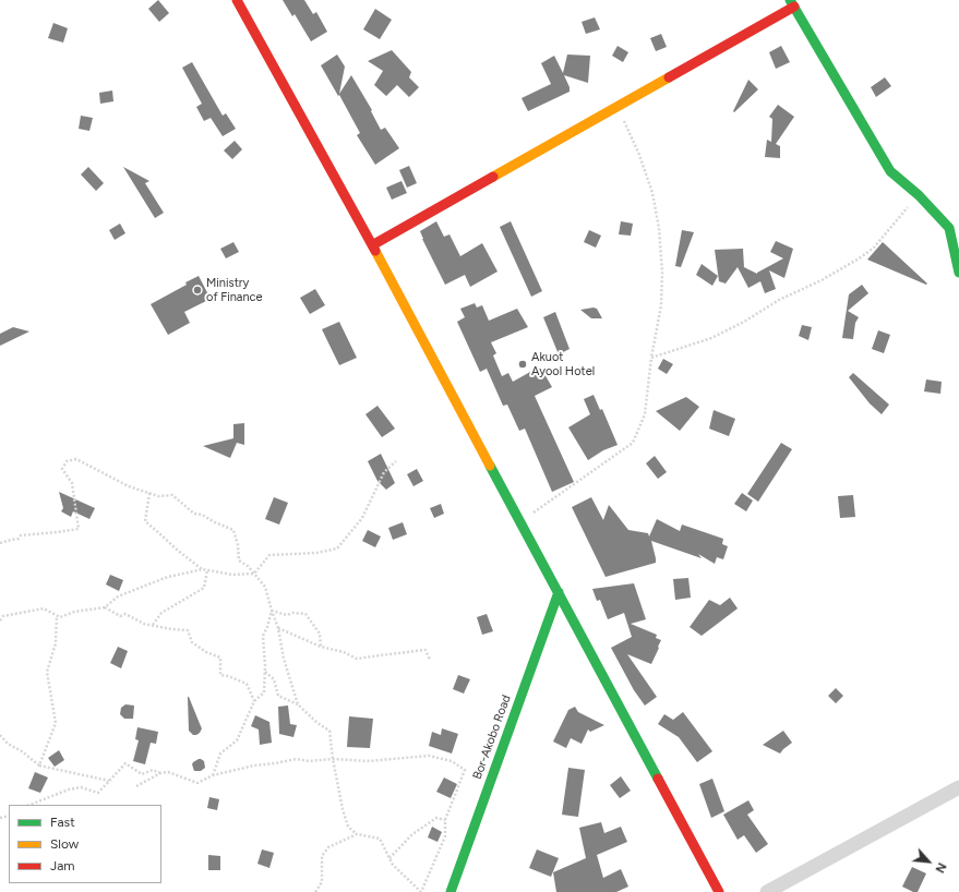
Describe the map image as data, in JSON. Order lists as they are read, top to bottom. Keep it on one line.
{"streets":{"street":["Bor-Akobo Road"]},"places":["Ministry of Finance","Akuot Ayool Hotel"],"legend":["Fast","Slow","Jam"],"north":"bottom right"}
